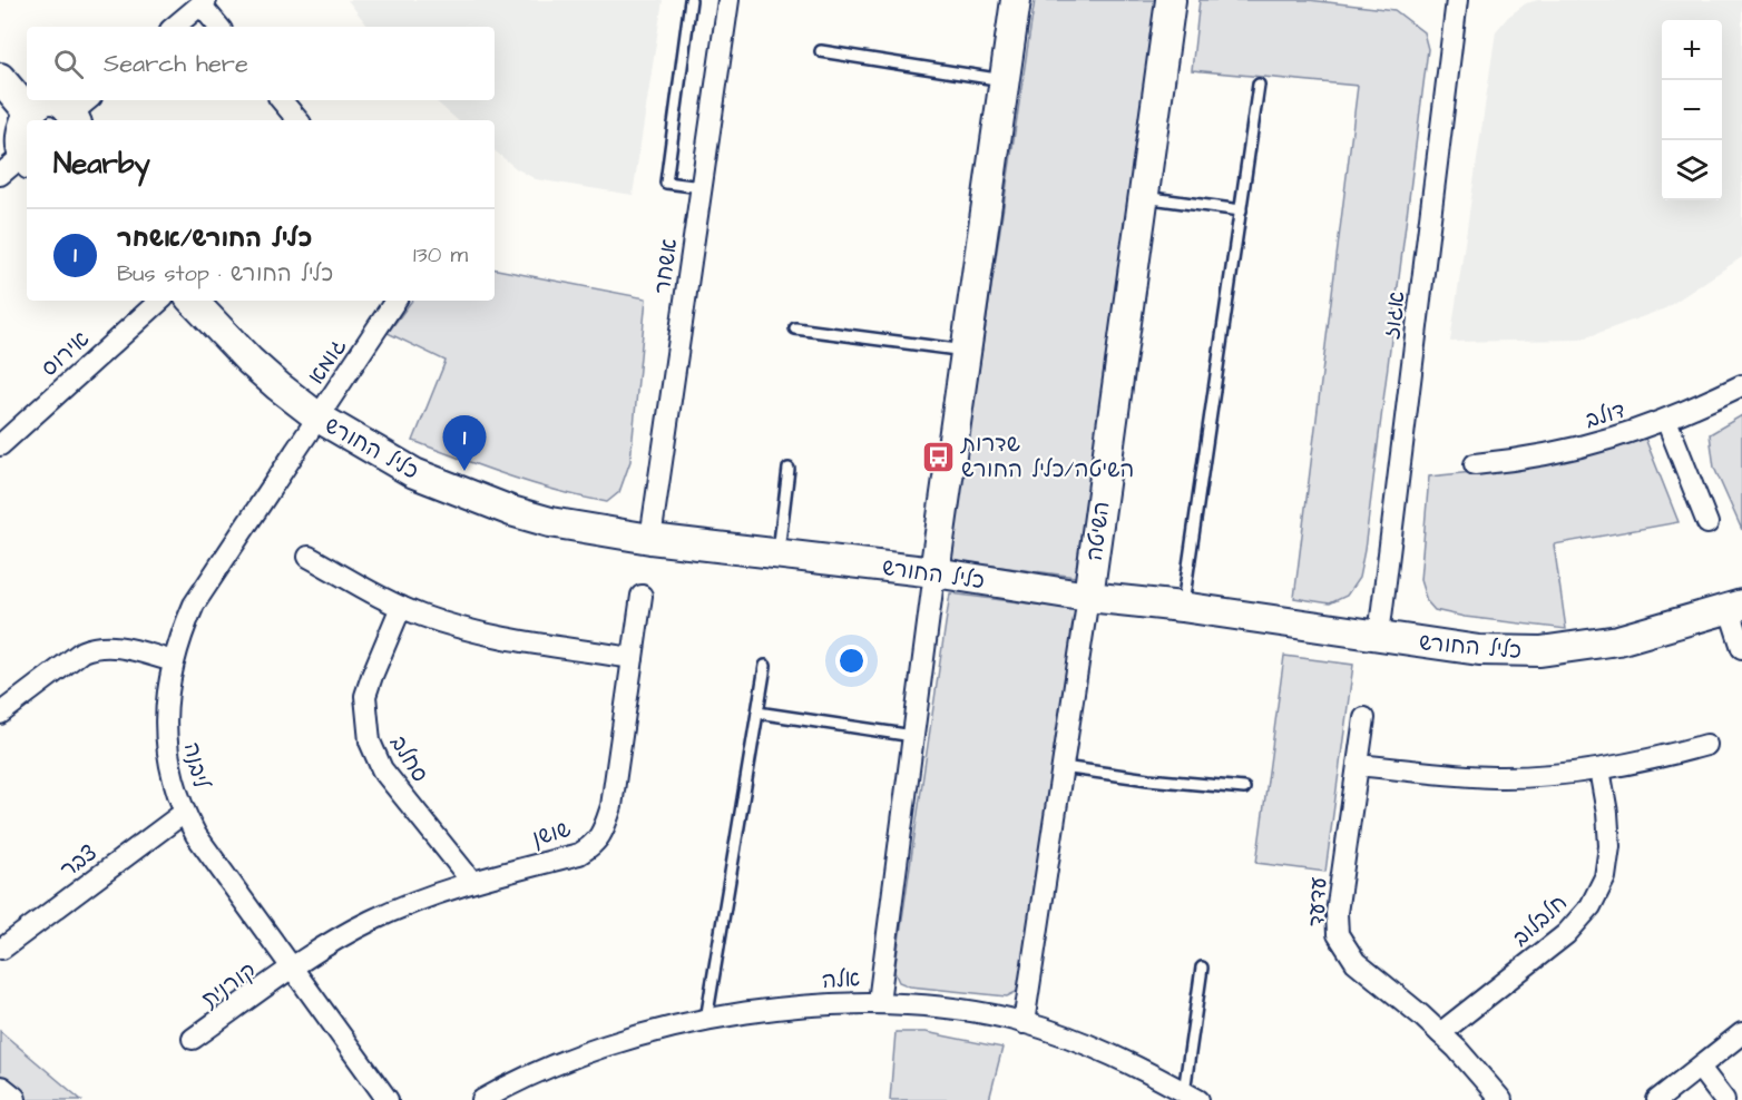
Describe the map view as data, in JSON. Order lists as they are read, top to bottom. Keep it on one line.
{"streets":{"street":["אשחר","אגוז","אירוס","גומא","דולב","כליל החורש","השיטה","סחלב","ליבנה","שושן","צבר","עדעד","חלבלוב","אלה","קורנית"]},"crossings":[["אשחר","כליל החורש"],["אגוז","כליל החורש"],["גומא","כליל החורש"],["גומא","ליבנה"],["כליל החורש","השיטה"],["כליל החורש","ליבנה"],["השיטה","אלה"],["סחלב","שושן"],["ליבנה","שושן"],["ליבנה","צבר"],["ליבנה","קורנית"],["שושן","קורנית"],["עדעד","חלבלוב"]],"places":{"bus stop":["שדרות השיטה/כליל החורש"]},"page":{"map_buttons":["+","−"],"search":"Search here","heading":"Nearby","list":[{"mark":"1","name":"כליל החורש/אשחר","note":"Bus stop · כליל החורש","value":"130 m"}],"pins":"1"}}
